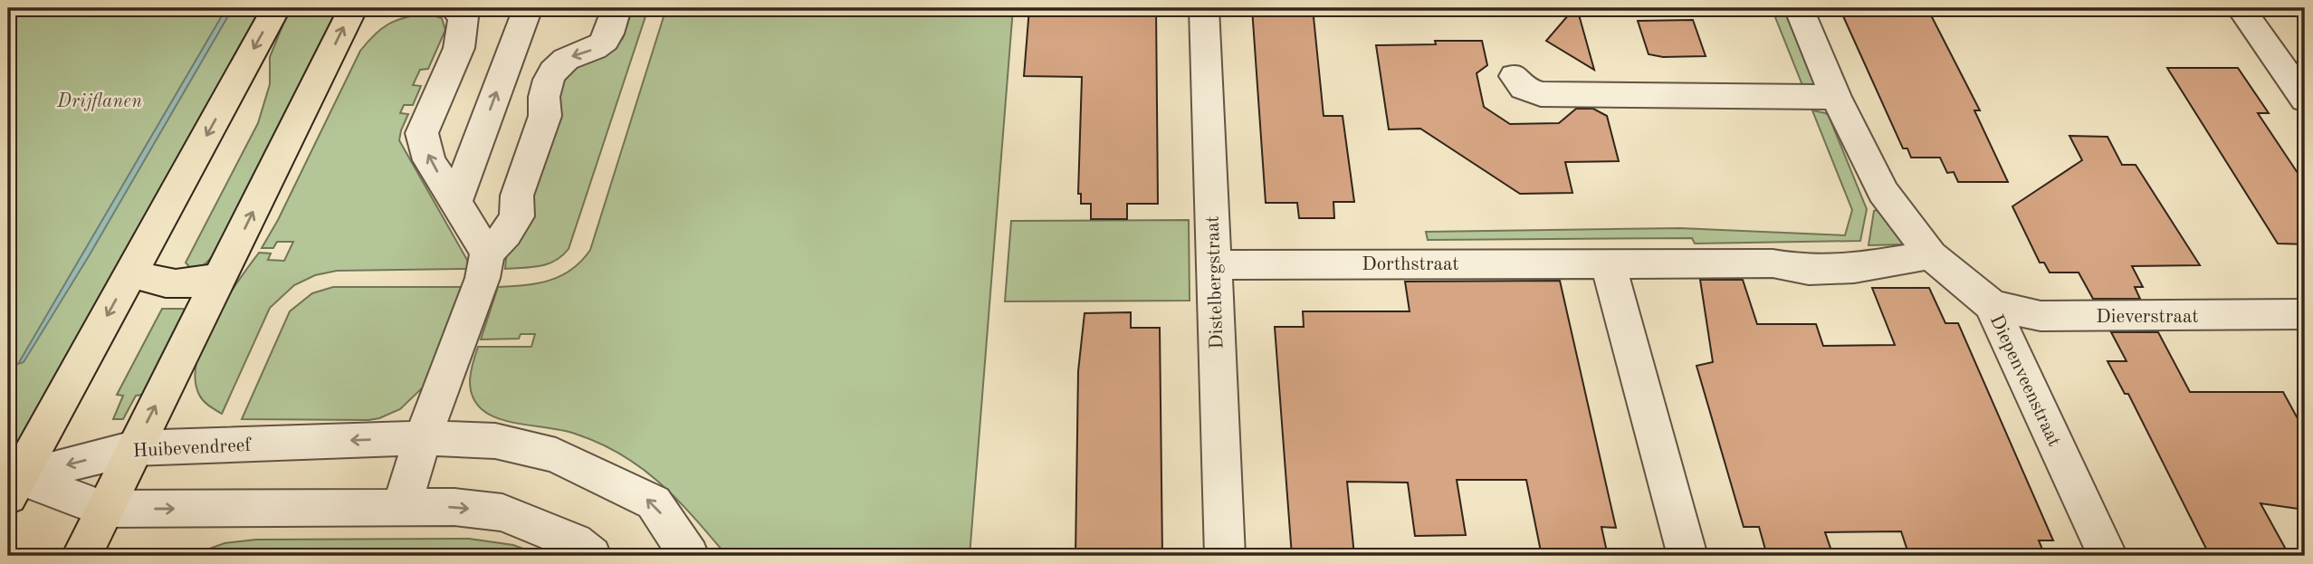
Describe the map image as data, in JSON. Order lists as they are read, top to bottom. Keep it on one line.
{"streets":{"street":["Dorthstraat","Distelbergstraat","Dieverstraat","Diepenveenstraat","Huibevendreef"]},"crossings":[["Dorthstraat","Distelbergstraat"],["Dorthstraat","Diepenveenstraat"],["Dieverstraat","Diepenveenstraat"]],"parks":["Drijflanen"]}
